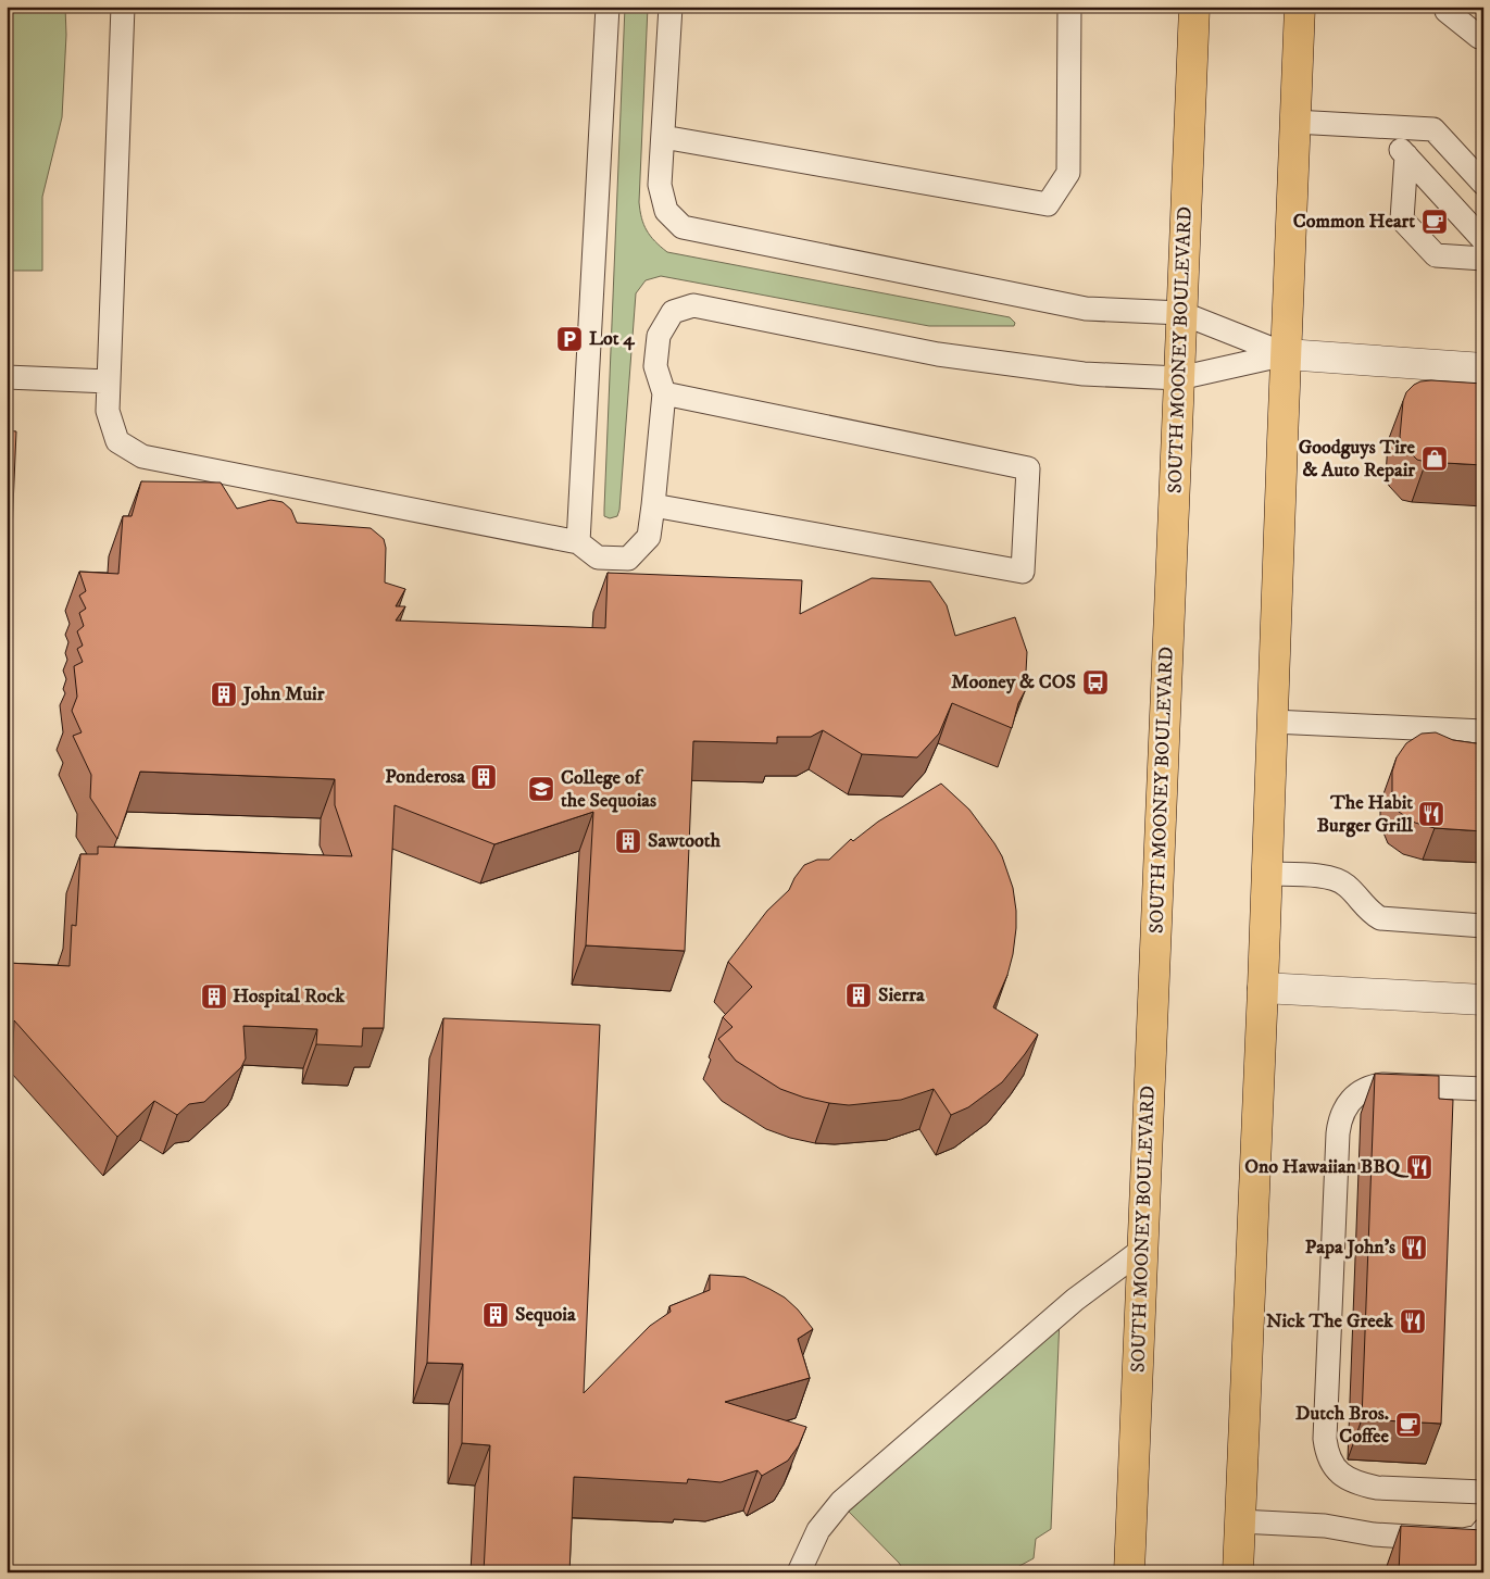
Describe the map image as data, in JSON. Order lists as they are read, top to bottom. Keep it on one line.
{"streets":{"main road":["SOUTH MOONEY BOULEVARD"]},"places":{"cafe":["Common Heart","Dutch Bros. Coffee"],"parking":["Lot 4"],"shop":["Goodguys Tire & Auto Repair"],"bus stop":["Mooney & COS"],"building":["John Muir","Ponderosa","Sawtooth","Sierra","Hospital Rock","Sequoia"],"school or university":["College of the Sequoias"],"restaurant":["The Habit Burger Grill","Ono Hawaiian BBQ","Papa John's","Nick The Greek"]}}
